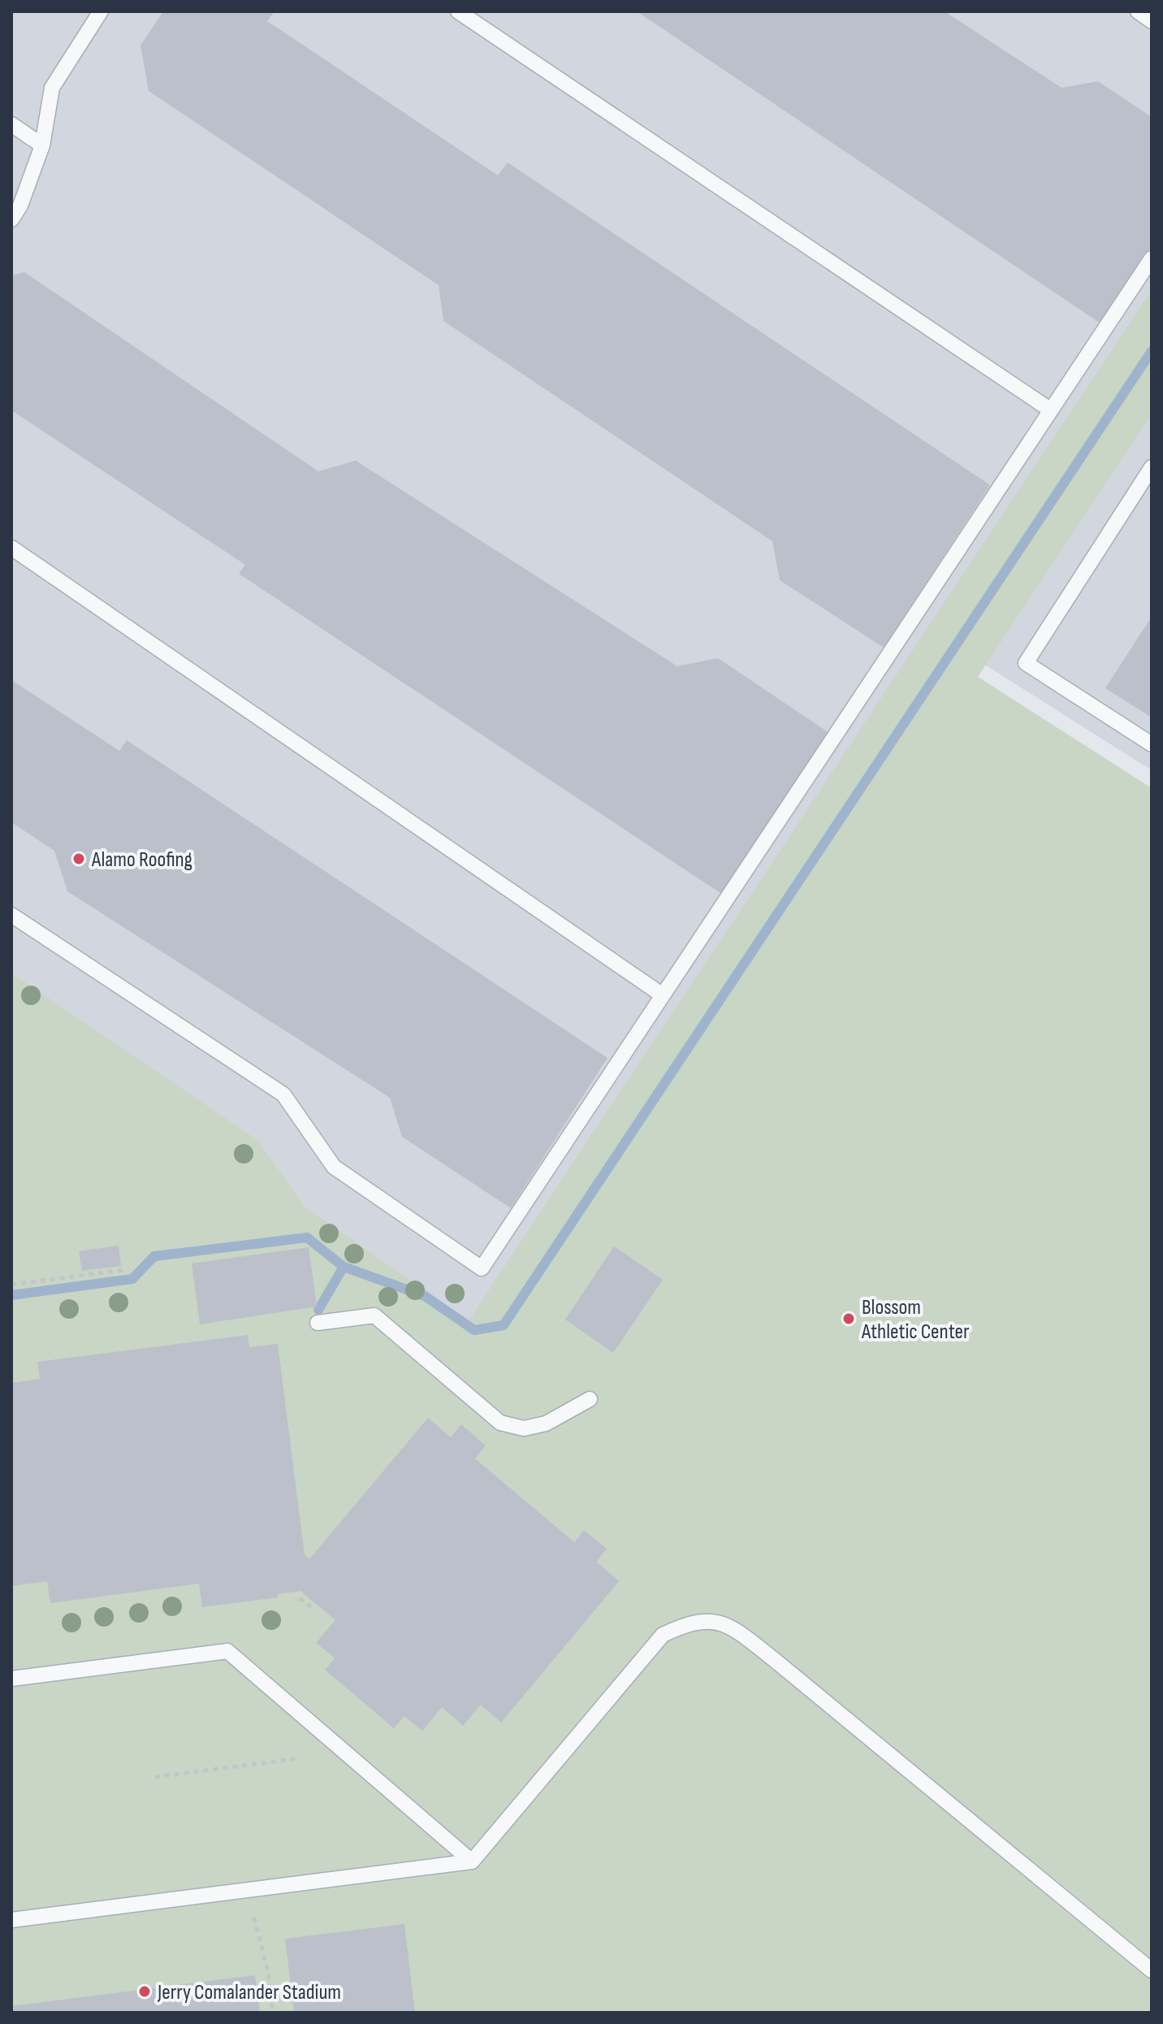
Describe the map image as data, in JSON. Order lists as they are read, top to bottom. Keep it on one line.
{"places":["Alamo Roofing","Blossom Athletic Center","Jerry Comalander Stadium"]}
